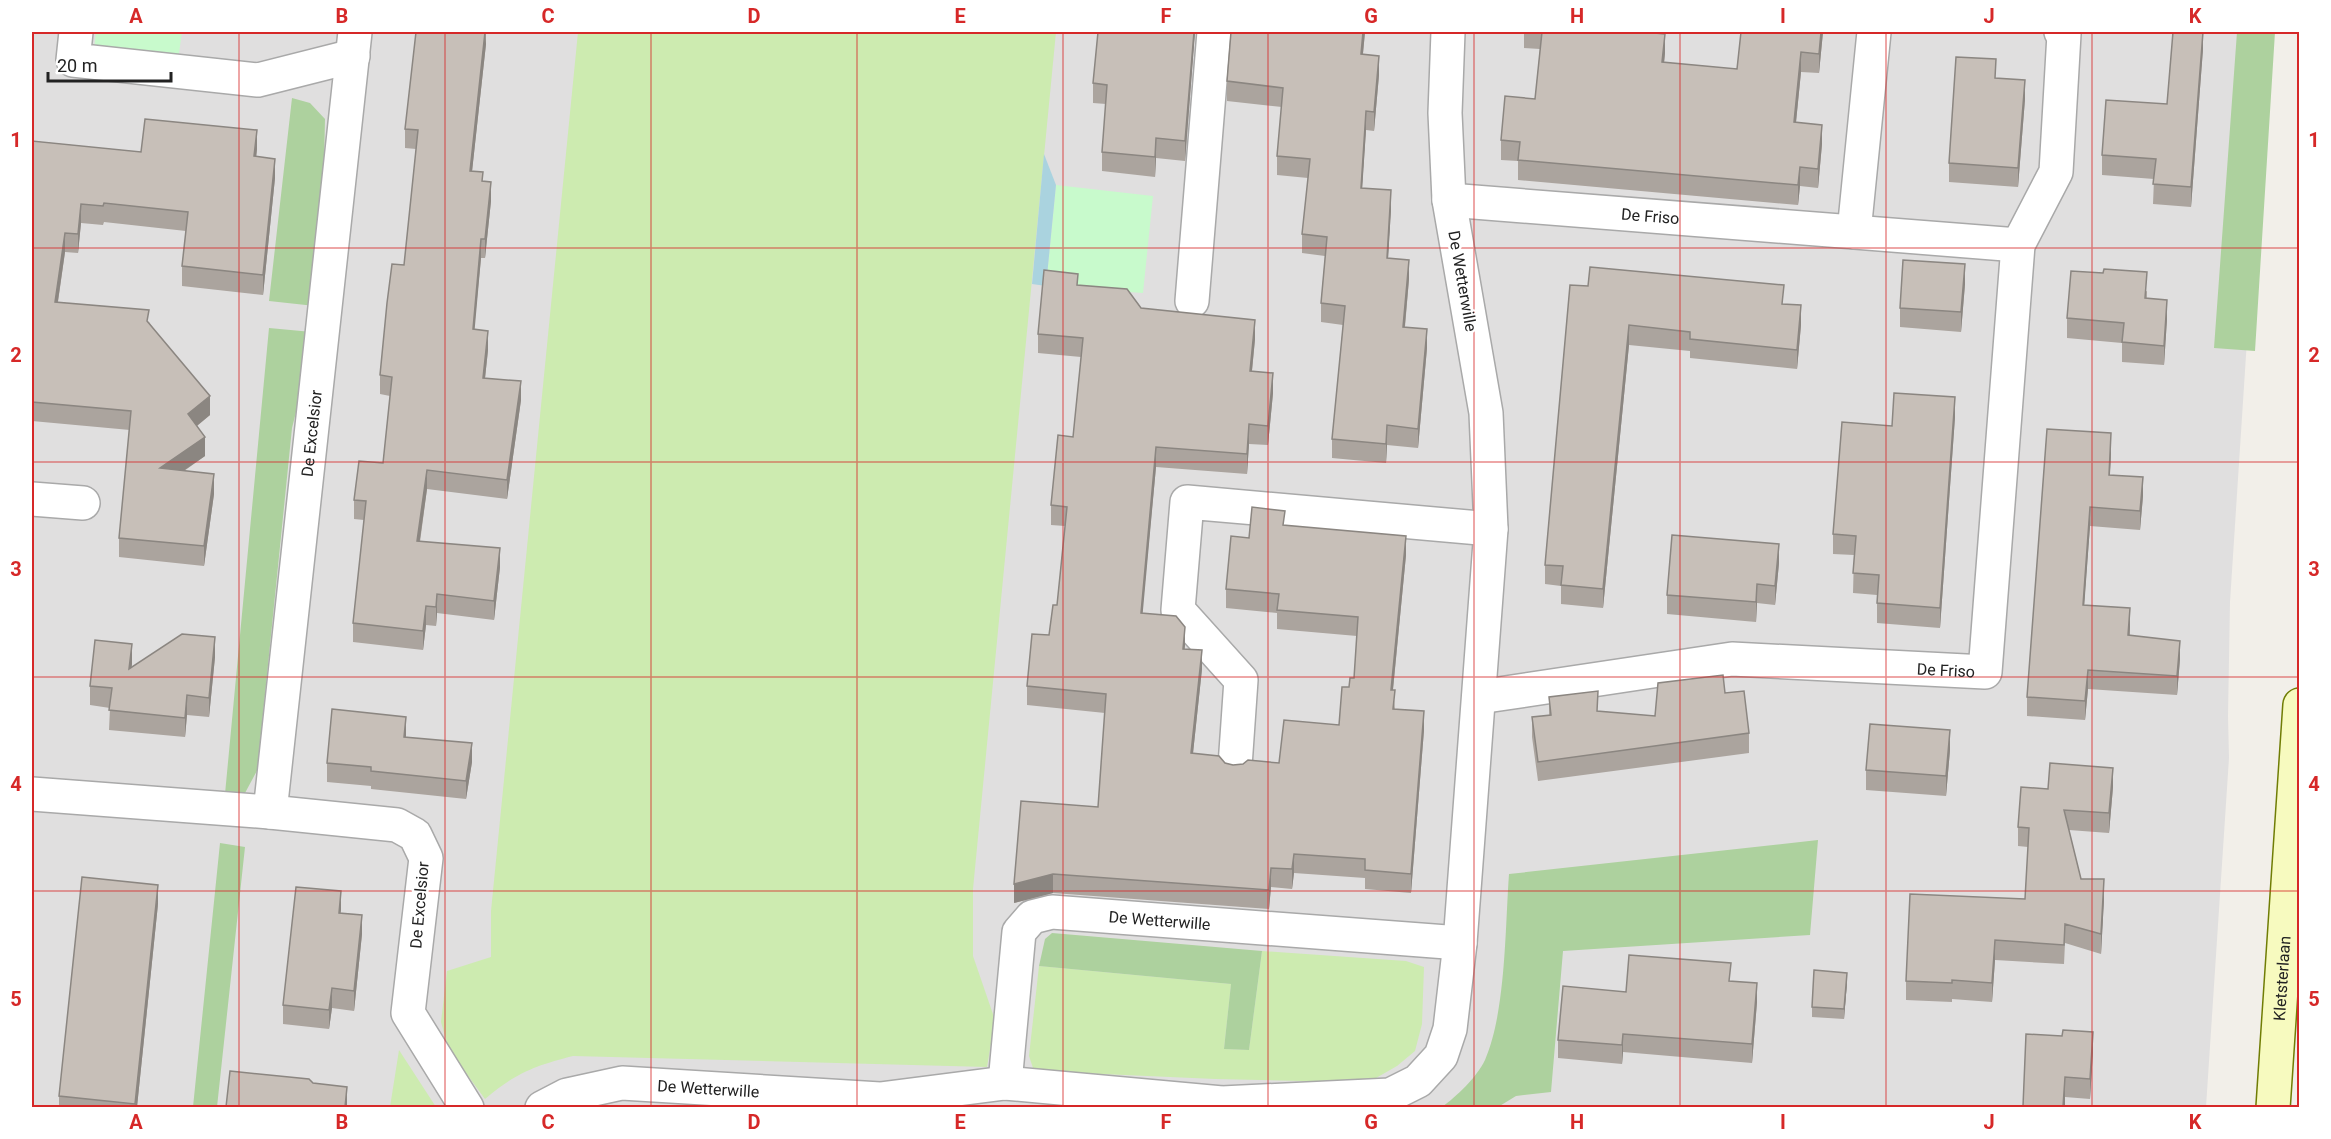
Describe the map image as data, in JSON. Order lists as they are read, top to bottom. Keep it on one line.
{"streets":{"main road":["Kletsterlaan"],"street":["De Friso","De Wetterwille","De Excelsior"]},"crossings":[["De Friso","De Wetterwille"]],"scale_bar":"20 m","grid":{"columns":["A","B","C","D","E","F","G","H","I","J","K"],"rows":["1","2","3","4","5"]}}
